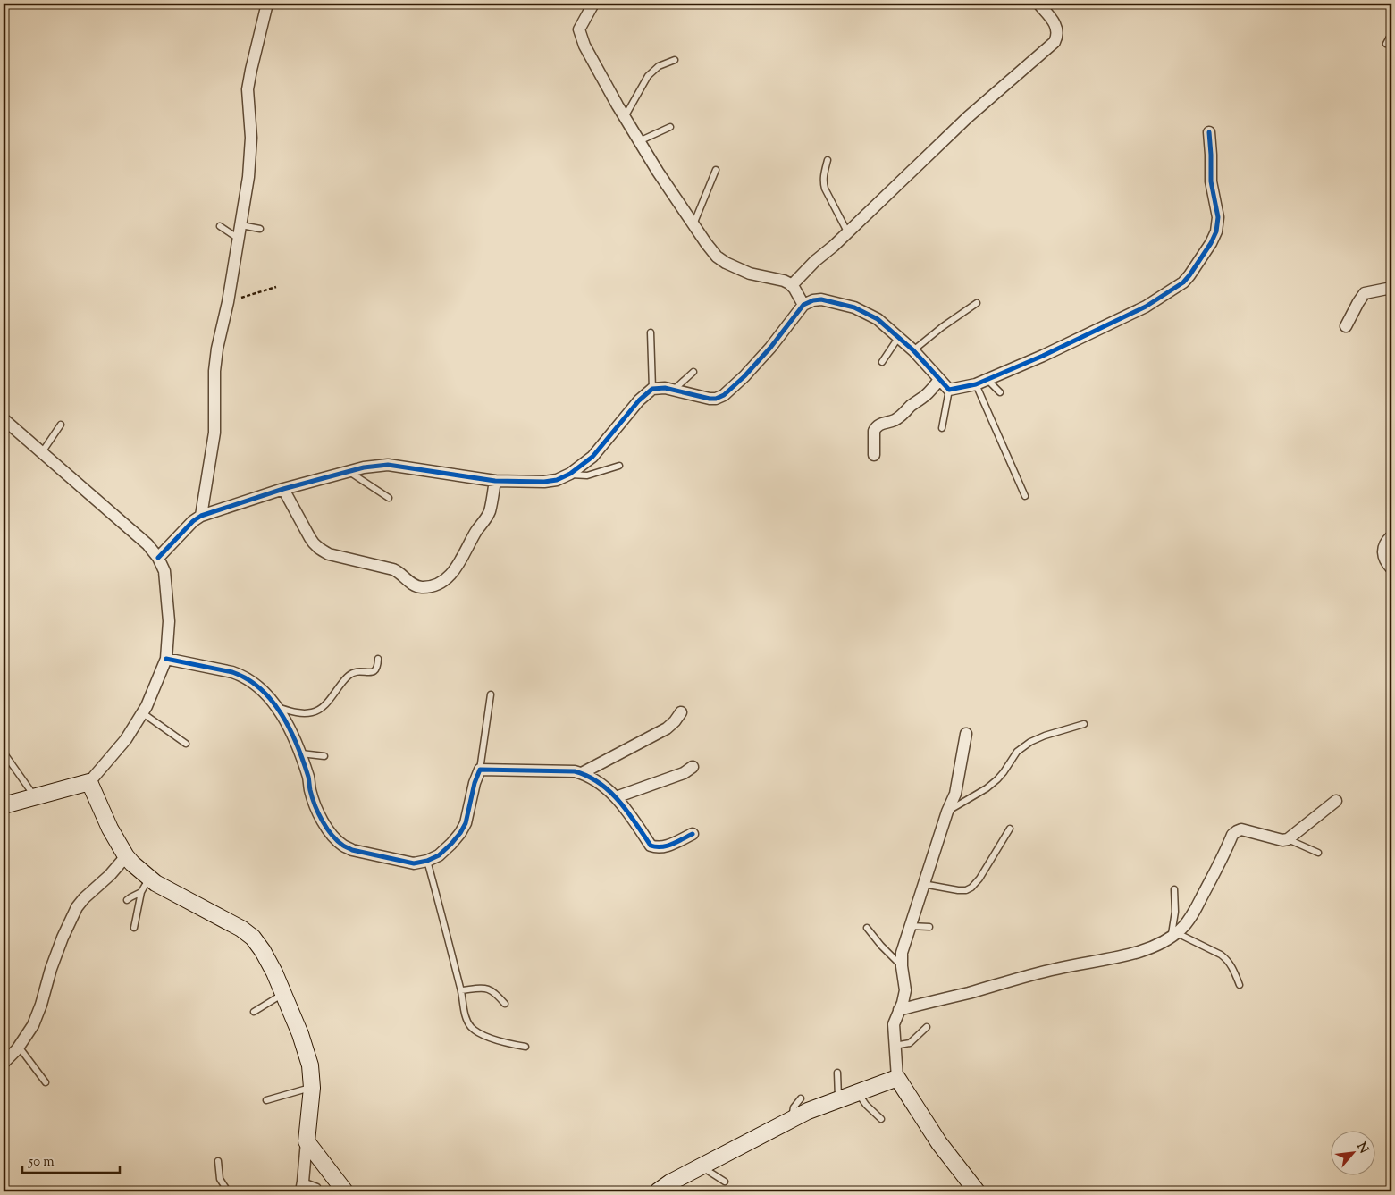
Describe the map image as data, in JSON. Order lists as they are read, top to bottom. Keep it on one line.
{"scale_bar":"50 m","north":"top right"}
